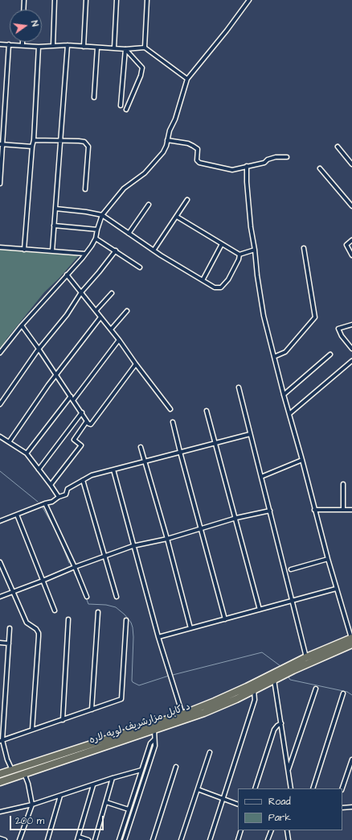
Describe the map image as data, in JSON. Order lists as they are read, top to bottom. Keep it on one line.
{"streets":{"highway":["د کابل مزارشریف لویه لاره"]},"legend":["Road","Park"],"scale_bar":"200 m","north":"right"}
